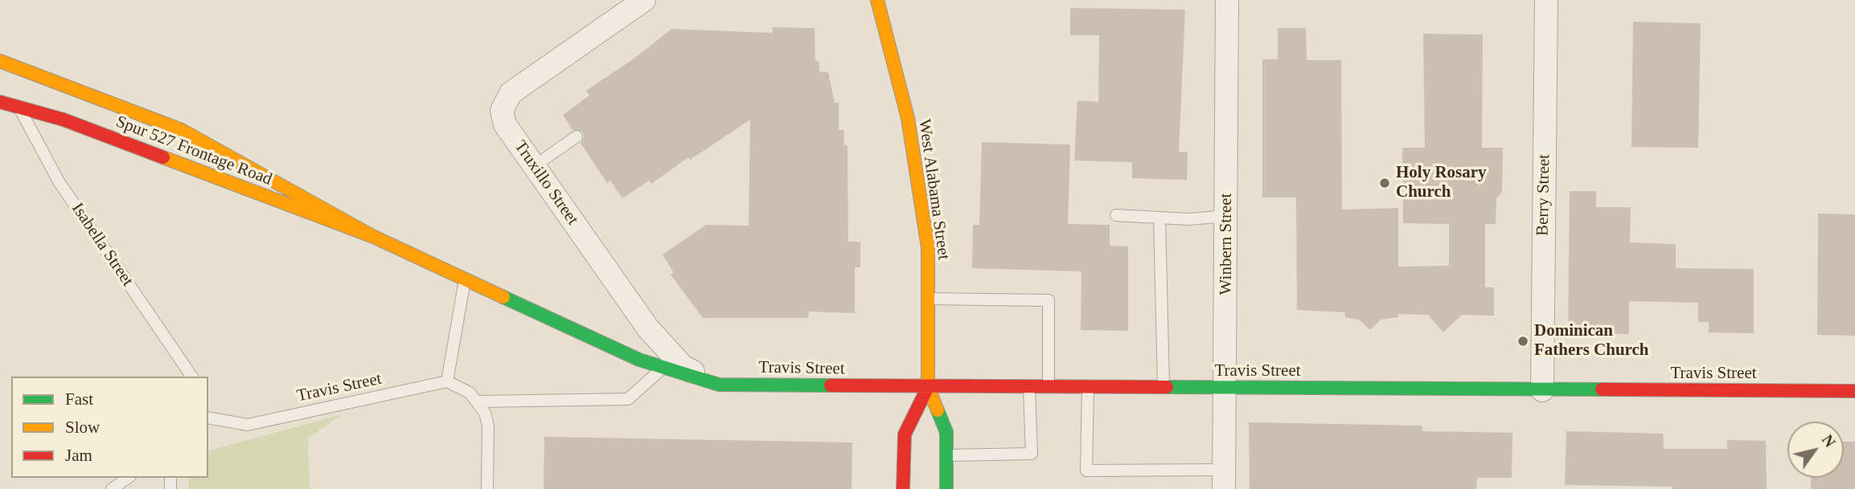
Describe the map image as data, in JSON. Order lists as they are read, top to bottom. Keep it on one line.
{"streets":{"main road":["Spur 527 Frontage Road","West Alabama Street","Travis Street"],"street":["Truxillo Street","Berry Street","Winbern Street"],"lane":["Isabella Street"]},"crossings":[["Spur 527 Frontage Road","Isabella Street"],["Spur 527 Frontage Road","Travis Street"],["Truxillo Street","Travis Street"],["West Alabama Street","Travis Street"],["Berry Street","Travis Street"],["Winbern Street","Travis Street"]],"places":["Holy Rosary Church","Dominican Fathers Church"],"legend":["Fast","Slow","Jam"],"north":"top right"}
